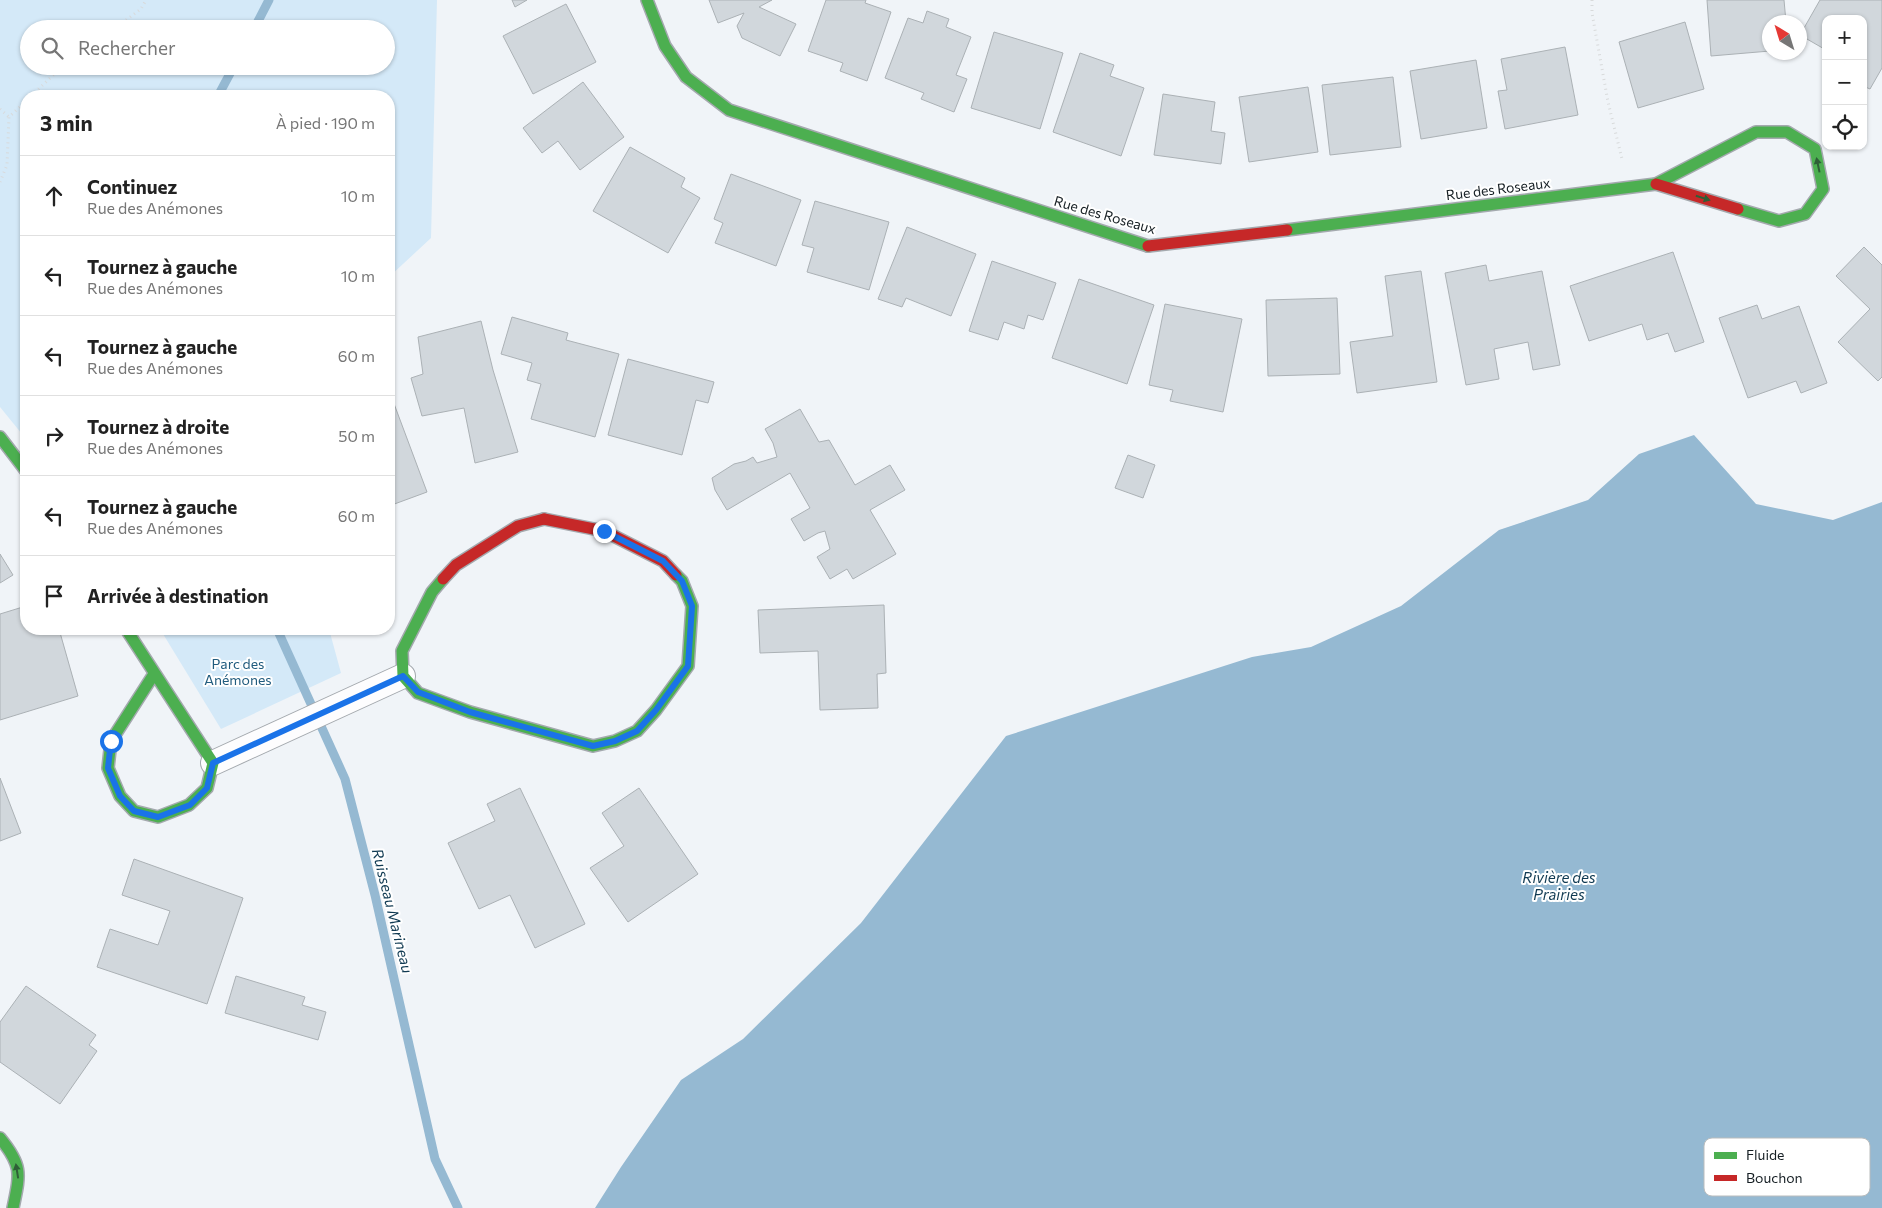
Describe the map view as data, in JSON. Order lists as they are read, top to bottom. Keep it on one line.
{"streets":{"street":["Rue des Roseaux"]},"water":["Rivière des Prairies","Ruisseau Marineau"],"parks":["Parc des Anémones"],"legend":["Fluide","Bouchon"],"north":"top left","page":{"map_buttons":["+","−"],"search":"Rechercher","heading":["3 min","À pied · 190 m"],"list":[["Continuez","Rue des Anémones","10 m"],["Tournez à gauche","Rue des Anémones","10 m"],["Tournez à gauche","Rue des Anémones","60 m"],["Tournez à droite","Rue des Anémones","50 m"],["Tournez à gauche","Rue des Anémones","60 m"],"Arrivée à destination"]}}
